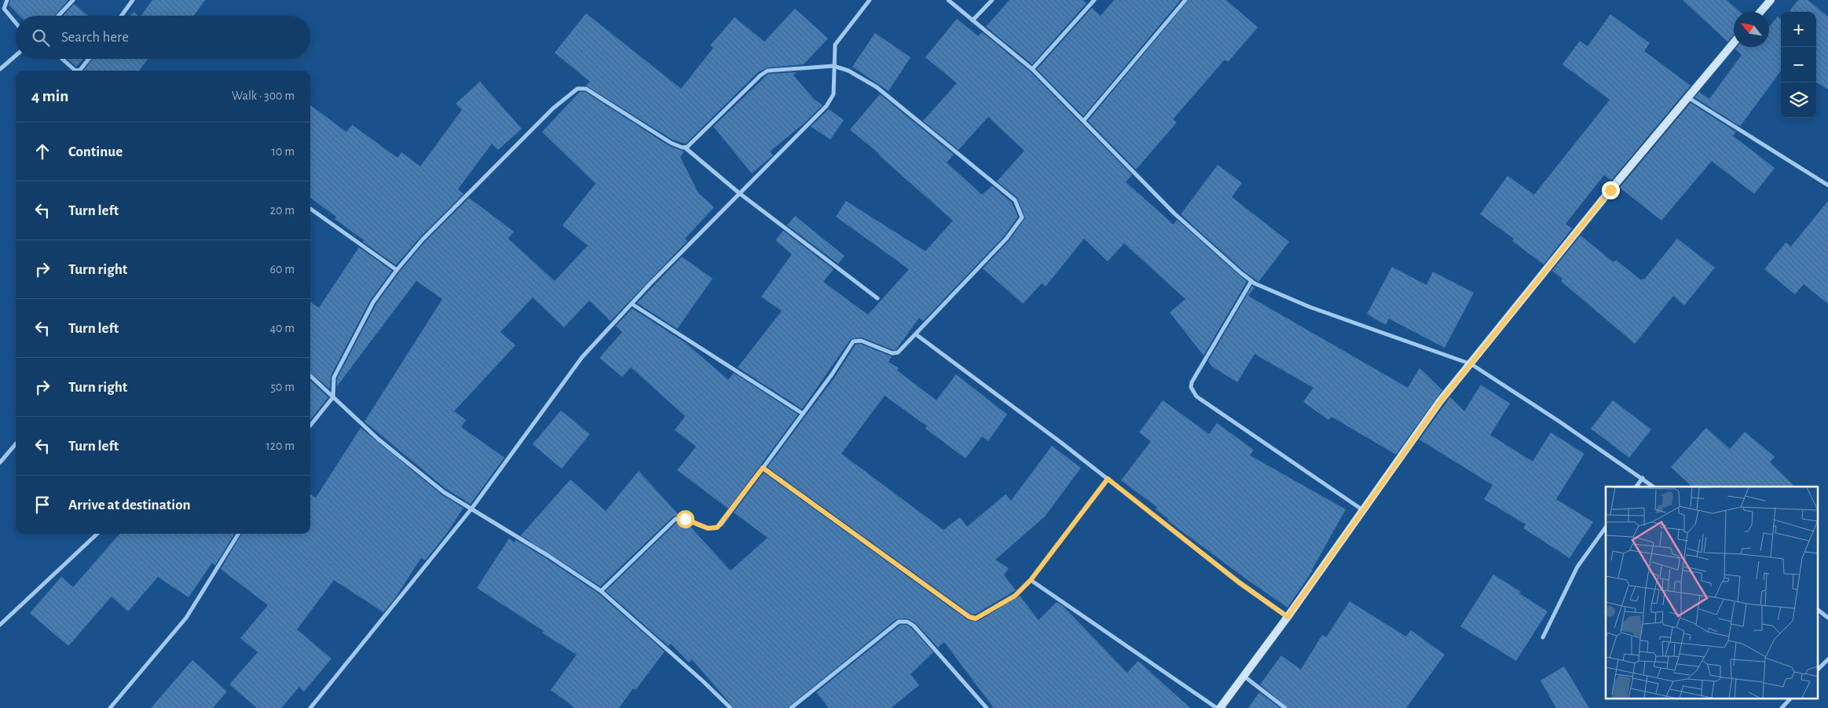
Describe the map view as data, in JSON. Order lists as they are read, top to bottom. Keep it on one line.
{"north":"top left","page":{"map_buttons":["+","−"],"search":"Search here","heading":["4 min","Walk · 300 m"],"list":[["Continue","10 m"],["Turn left","20 m"],["Turn right","60 m"],["Turn left","40 m"],["Turn right","50 m"],["Turn left","120 m"],"Arrive at destination"]}}
